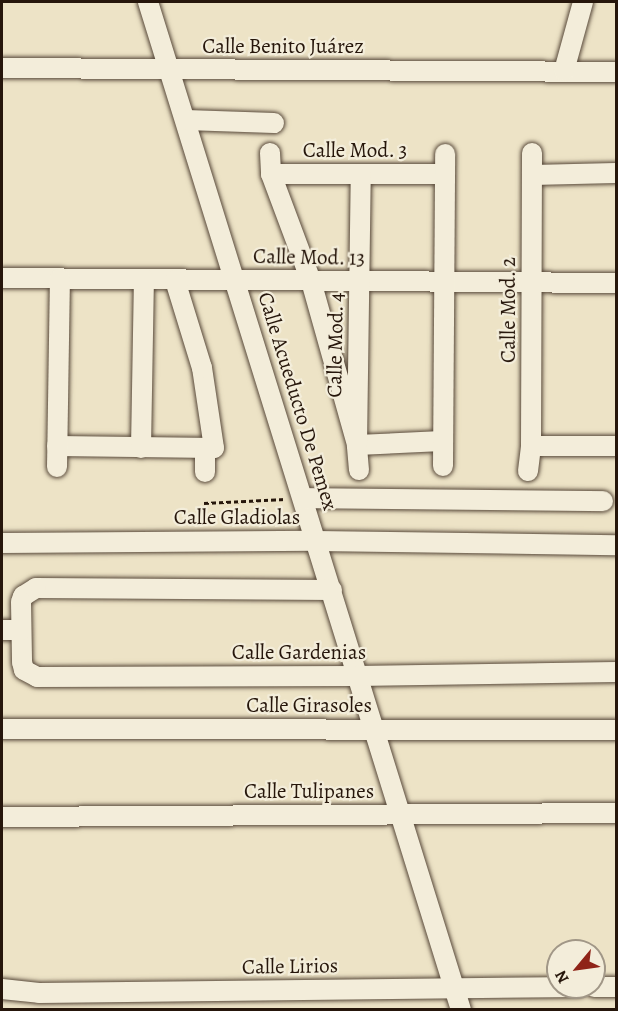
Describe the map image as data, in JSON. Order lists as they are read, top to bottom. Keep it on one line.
{"streets":{"street":["Calle Benito Juárez","Calle Mod. 3","Calle Mod. 13","Calle Mod. 2","Calle Mod. 4","Calle Acueducto De Pemex","Calle Gladiolas","Calle Gardenias","Calle Girasoles","Calle Tulipanes","Calle Lirios"]},"crossings":[["Calle Benito Juárez","Calle Acueducto De Pemex"],["Calle Mod. 3","Calle Mod. 4"],["Calle Mod. 13","Calle Mod. 2"],["Calle Mod. 13","Calle Mod. 4"],["Calle Mod. 13","Calle Acueducto De Pemex"],["Calle Acueducto De Pemex","Calle Gladiolas"],["Calle Acueducto De Pemex","Calle Gardenias"],["Calle Acueducto De Pemex","Calle Girasoles"],["Calle Acueducto De Pemex","Calle Tulipanes"],["Calle Acueducto De Pemex","Calle Lirios"]],"north":"bottom left"}
